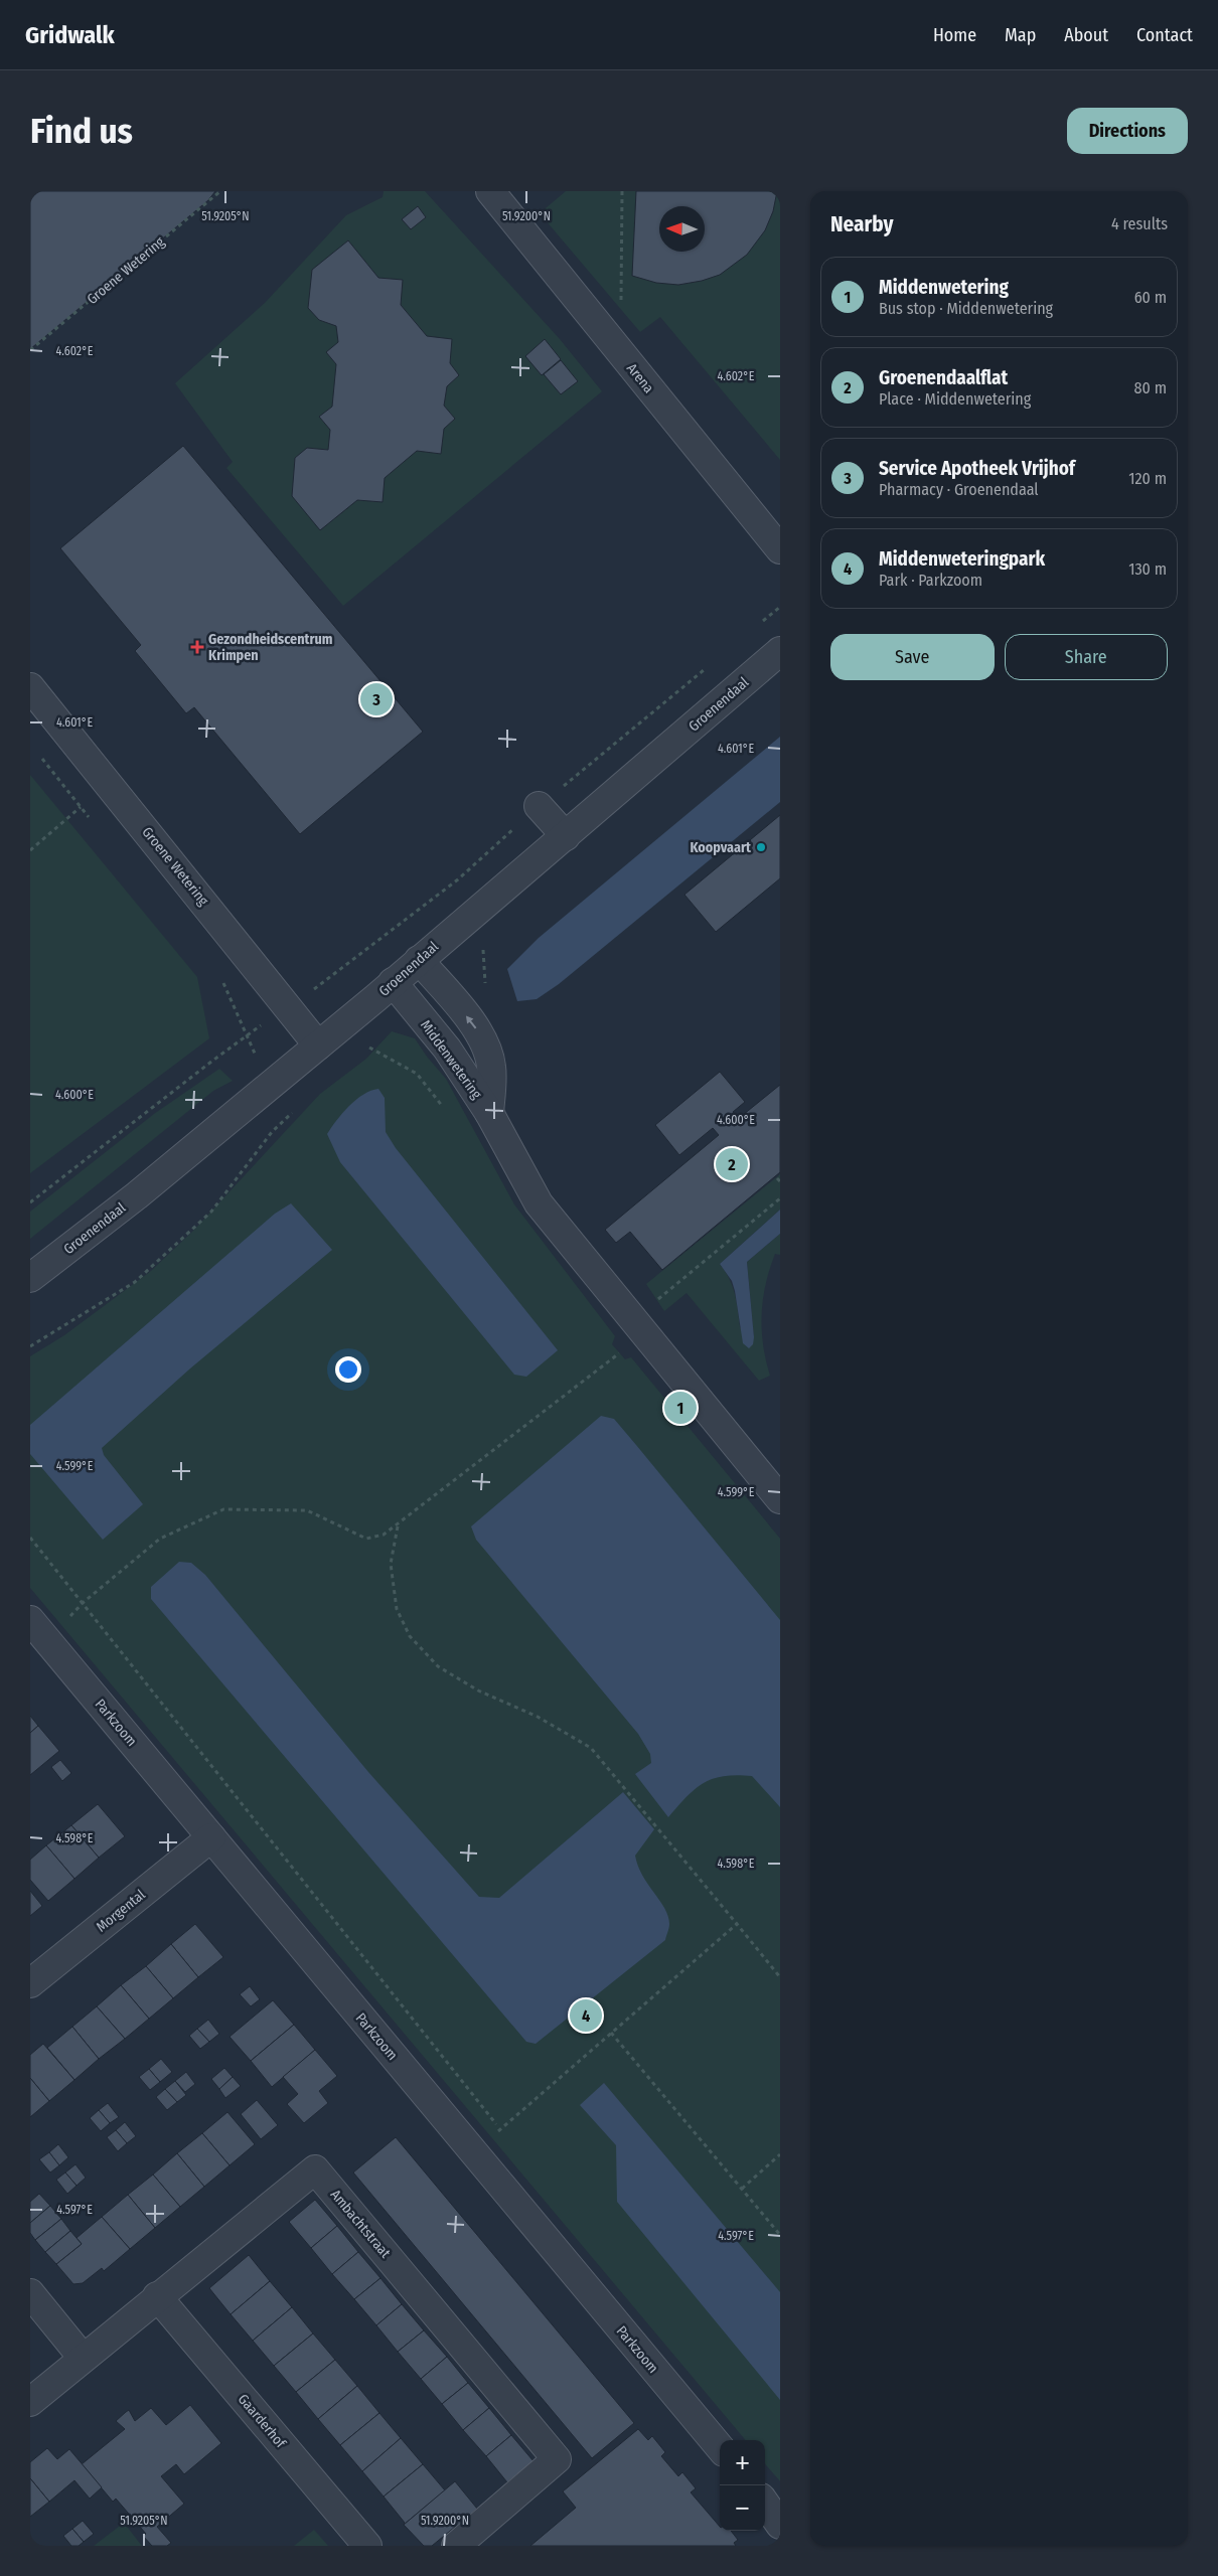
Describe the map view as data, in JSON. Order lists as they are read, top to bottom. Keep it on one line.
{"streets":{"street":["Groene Wetering","Arena","Groenendaal","Middenwetering","Parkzoom","Morgental","Ambachtstraat","Gaarderhof"]},"crossings":[["Groene Wetering","Groenendaal"],["Groenendaal","Middenwetering"],["Parkzoom","Morgental"],["Ambachtstraat","Gaarderhof"]],"places":{"health":["Gezondheidscentrum Krimpen"],"other":["Koopvaart"]},"north":"left","page":{"header":"Gridwalk","nav":["Home","Map","About","Contact"],"buttons":["Directions",["Save","Share"]],"title":"Find us","heading":["Nearby","4 results"],"list":[{"mark":"1","name":"Middenwetering","note":"Bus stop · Middenwetering","value":"60 m"},{"mark":"2","name":"Groenendaalflat","note":"Place · Middenwetering","value":"80 m"},{"mark":"3","name":"Service Apotheek Vrijhof","note":"Pharmacy · Groenendaal","value":"120 m"},{"mark":"4","name":"Middenweteringpark","note":"Park · Parkzoom","value":"130 m"}],"pins":["3","2","1","4"],"map_buttons":["+","−"]},"coordinates":["51.9205°N","51.9200°N","4.602°E","4.601°E","4.600°E","4.599°E","4.598°E","4.597°E"]}
